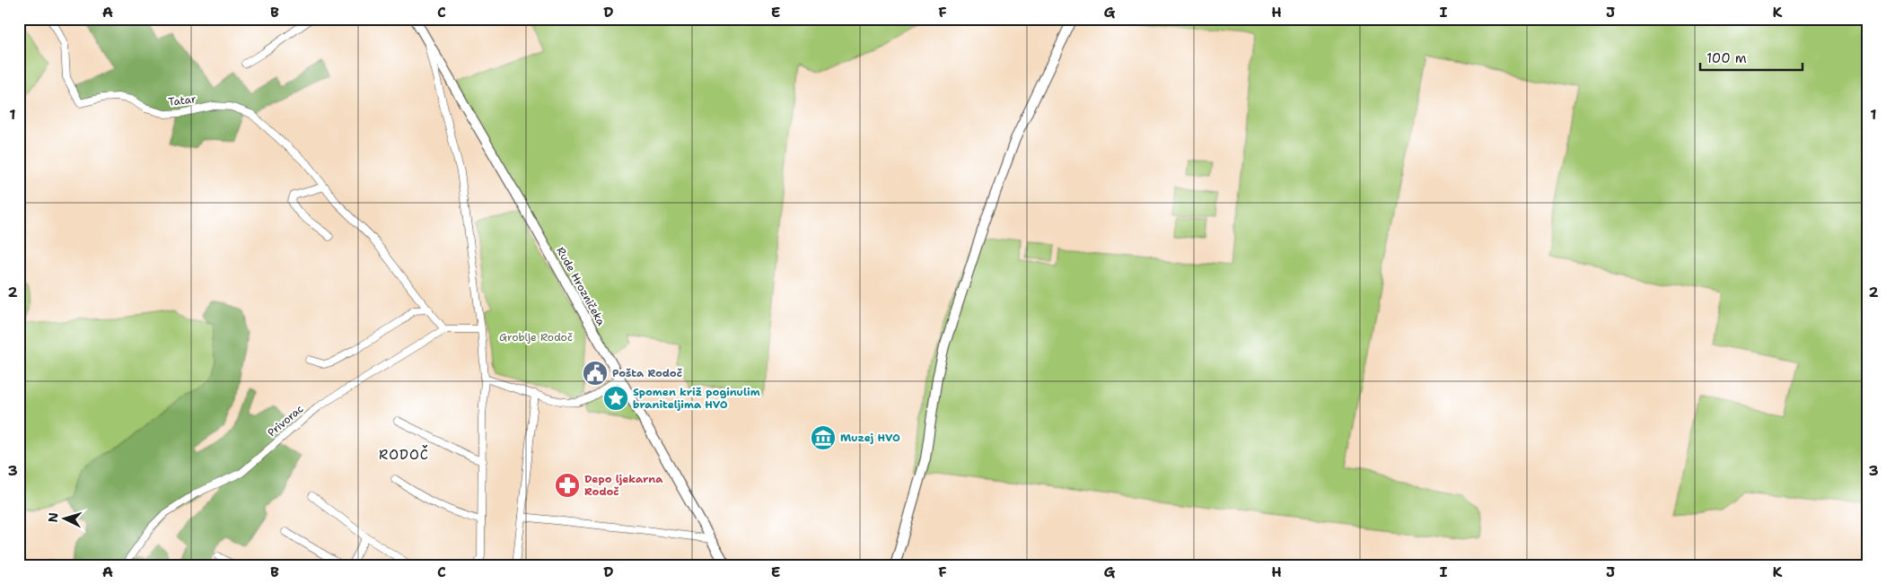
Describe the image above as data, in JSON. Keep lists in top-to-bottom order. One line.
{"streets":{"street":["Tatar","Rude Hrozničeka","Privorac"]},"crossings":[["Tatar","Privorac"]],"districts":["RODOČ"],"parks":["Groblje Rodoč"],"places":{"public building":["Pošta Rodoč"],"place":["Spomen križ poginulim braniteljima HVO"],"museum":["Muzej HVO"],"pharmacy":["Depo ljekarna Rodoč"]},"scale_bar":"100 m","north":"left","grid":{"columns":["A","B","C","D","E","F","G","H","I","J","K"],"rows":["1","2","3"]}}
